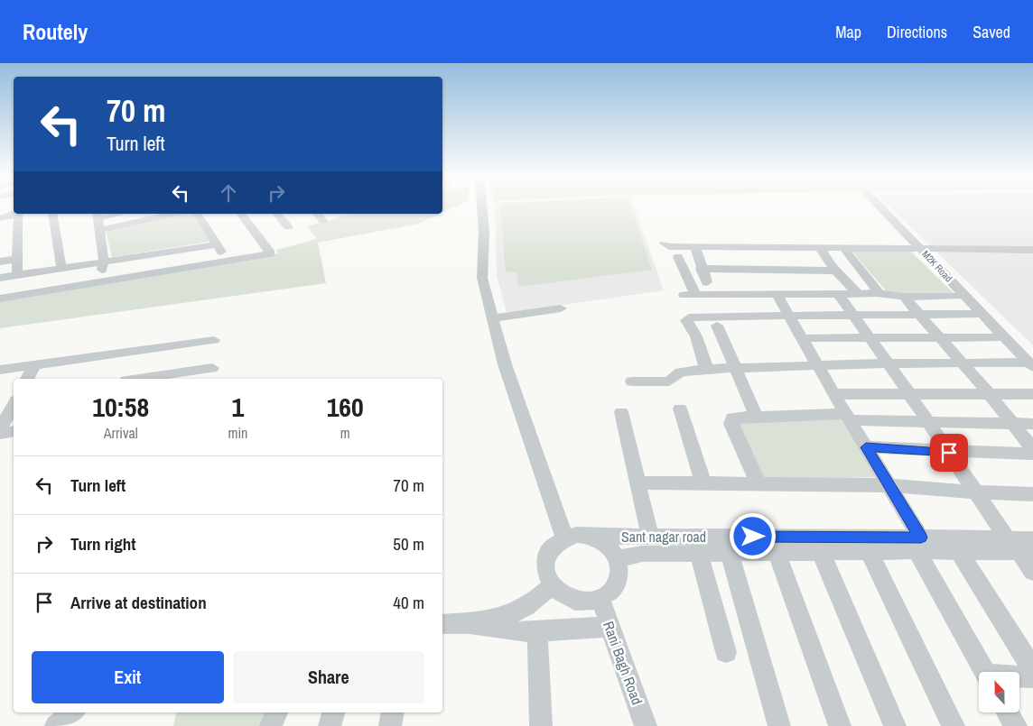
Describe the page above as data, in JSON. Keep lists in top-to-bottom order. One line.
{"streets":{"street":["M2K Road","Sant nagar road","Rani Bagh Road"]},"crossings":[["Sant nagar road","Rani Bagh Road"]],"north":"top","page":{"header":"Routely","nav":["Map","Directions","Saved"],"turn":["70 m","Turn left"],"eta":["10:58","Arrival","1","min","160","m"],"list":[{"name":"Turn left","value":"70 m"},{"name":"Turn right","value":"50 m"},{"name":"Arrive at destination","value":"40 m"}],"buttons":["Exit","Share"]}}
